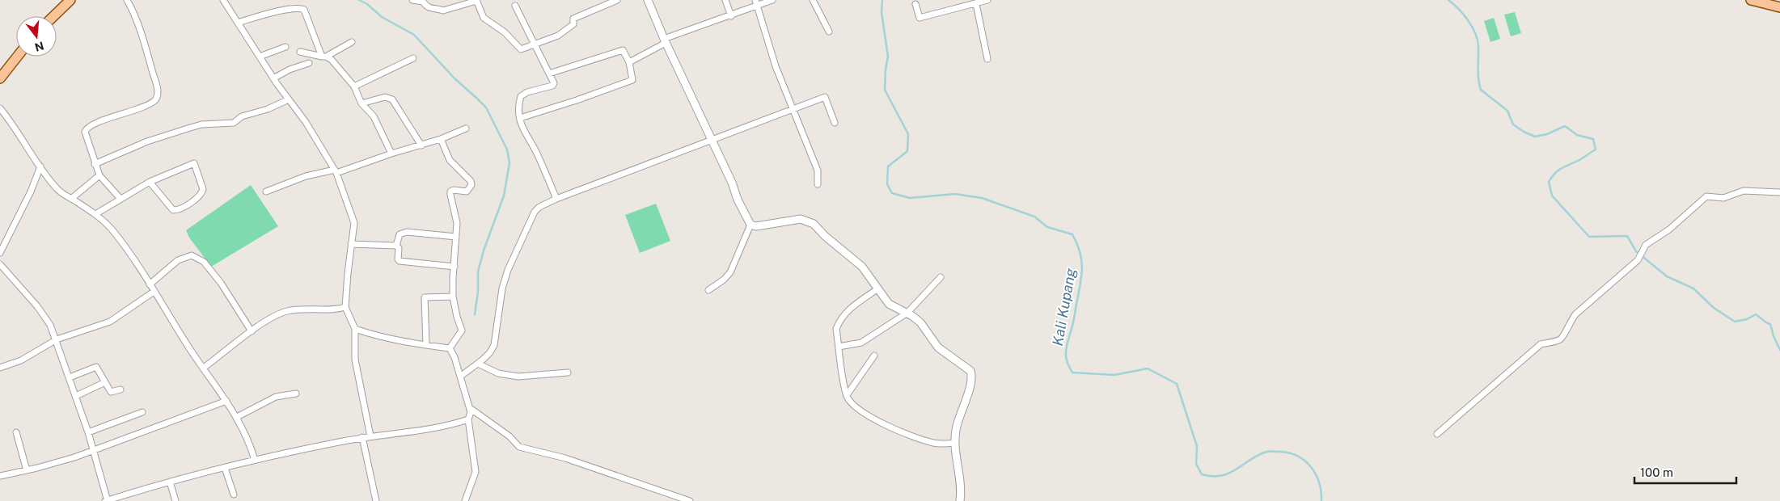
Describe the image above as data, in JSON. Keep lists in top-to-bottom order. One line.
{"water":["Kali Kupang"],"scale_bar":"100 m","north":"bottom"}
